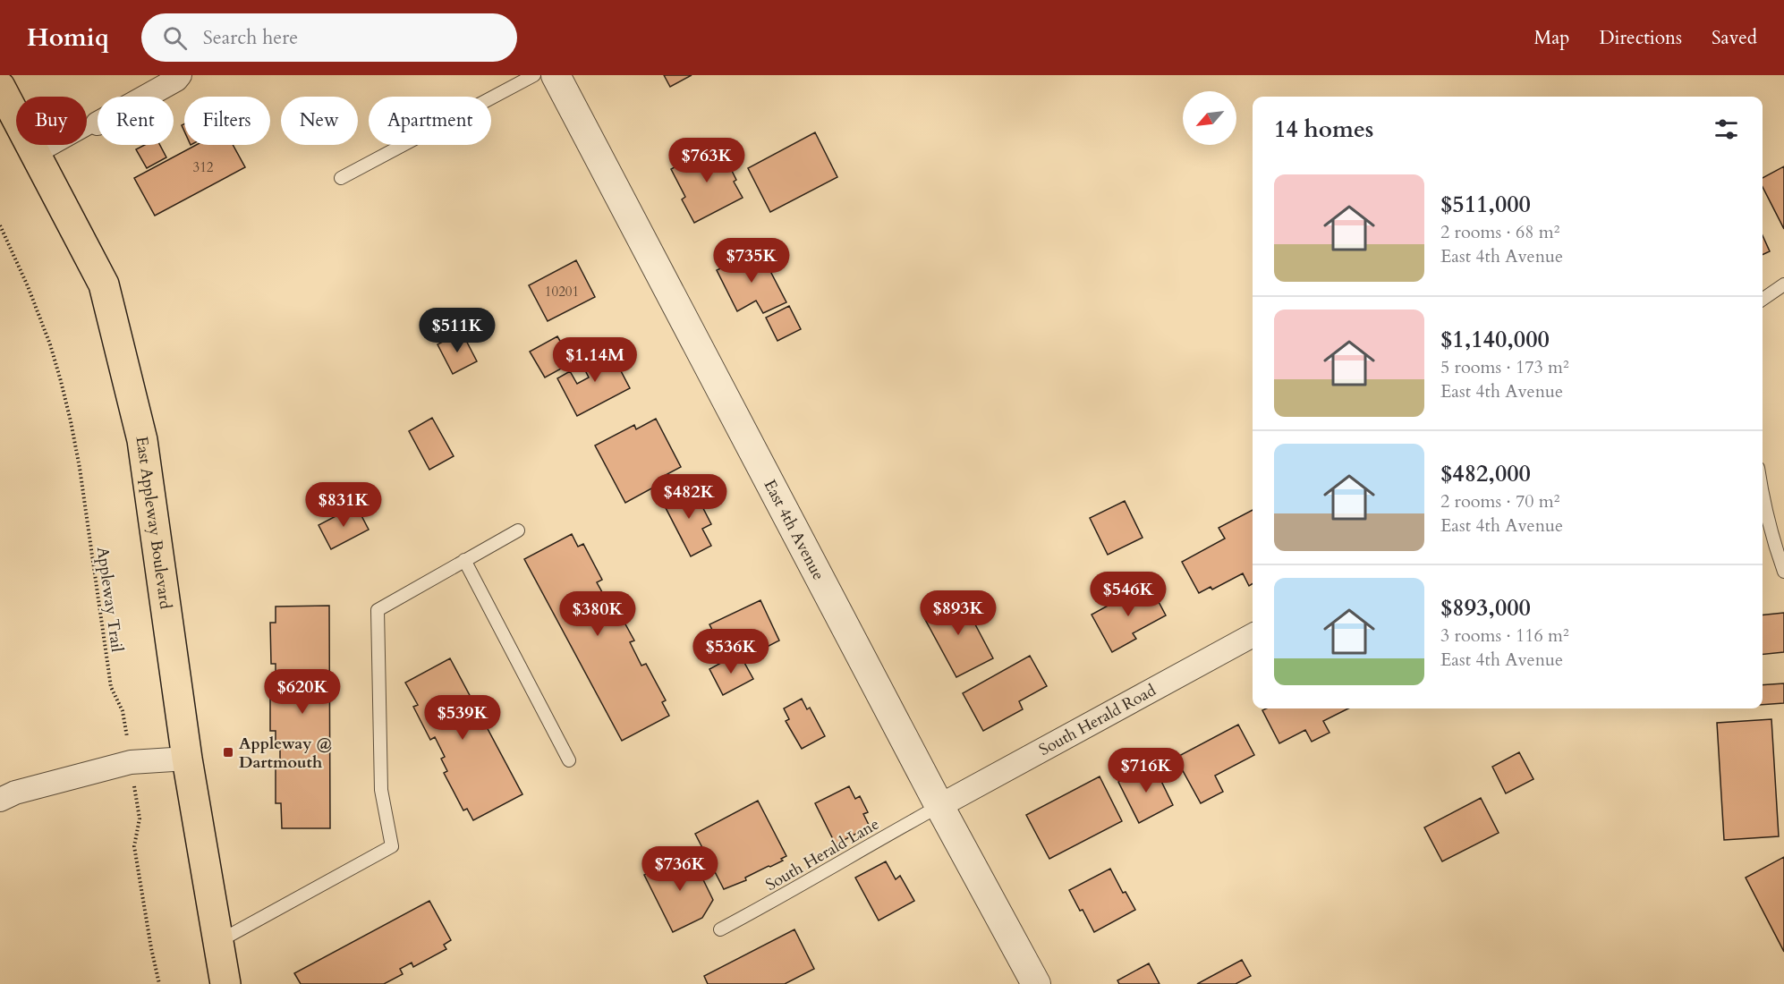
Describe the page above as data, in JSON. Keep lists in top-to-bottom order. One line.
{"streets":{"main road":["East Appleway Boulevard"],"street":["East 4th Avenue","South Herald Road"],"lane":["South Herald Lane"],"path":["Appleway Trail"]},"crossings":[["East 4th Avenue","South Herald Road"],["East 4th Avenue","South Herald Lane"],["South Herald Road","South Herald Lane"]],"places":{"transit":["Appleway @ Dartmouth"]},"house_numbers":["312","10201"],"north":"bottom left","page":{"header":"Homiq","search":"Search here","nav":["Map","Directions","Saved"],"chip":["Buy","Rent","Filters","New","Apartment"],"heading":"14 homes","price":["$763K","$735K","$511K","$1.14M","$482K","$831K","$546K","$893K","$380K","$536K","$620K","$539K","$716K","$736K"],"list":[{"name":"$511,000","note":"2 rooms · 68 m² · East 4th Avenue"},{"name":"$1,140,000","note":"5 rooms · 173 m² · East 4th Avenue"},{"name":"$482,000","note":"2 rooms · 70 m² · East 4th Avenue"},{"name":"$893,000","note":"3 rooms · 116 m² · East 4th Avenue"}]}}
